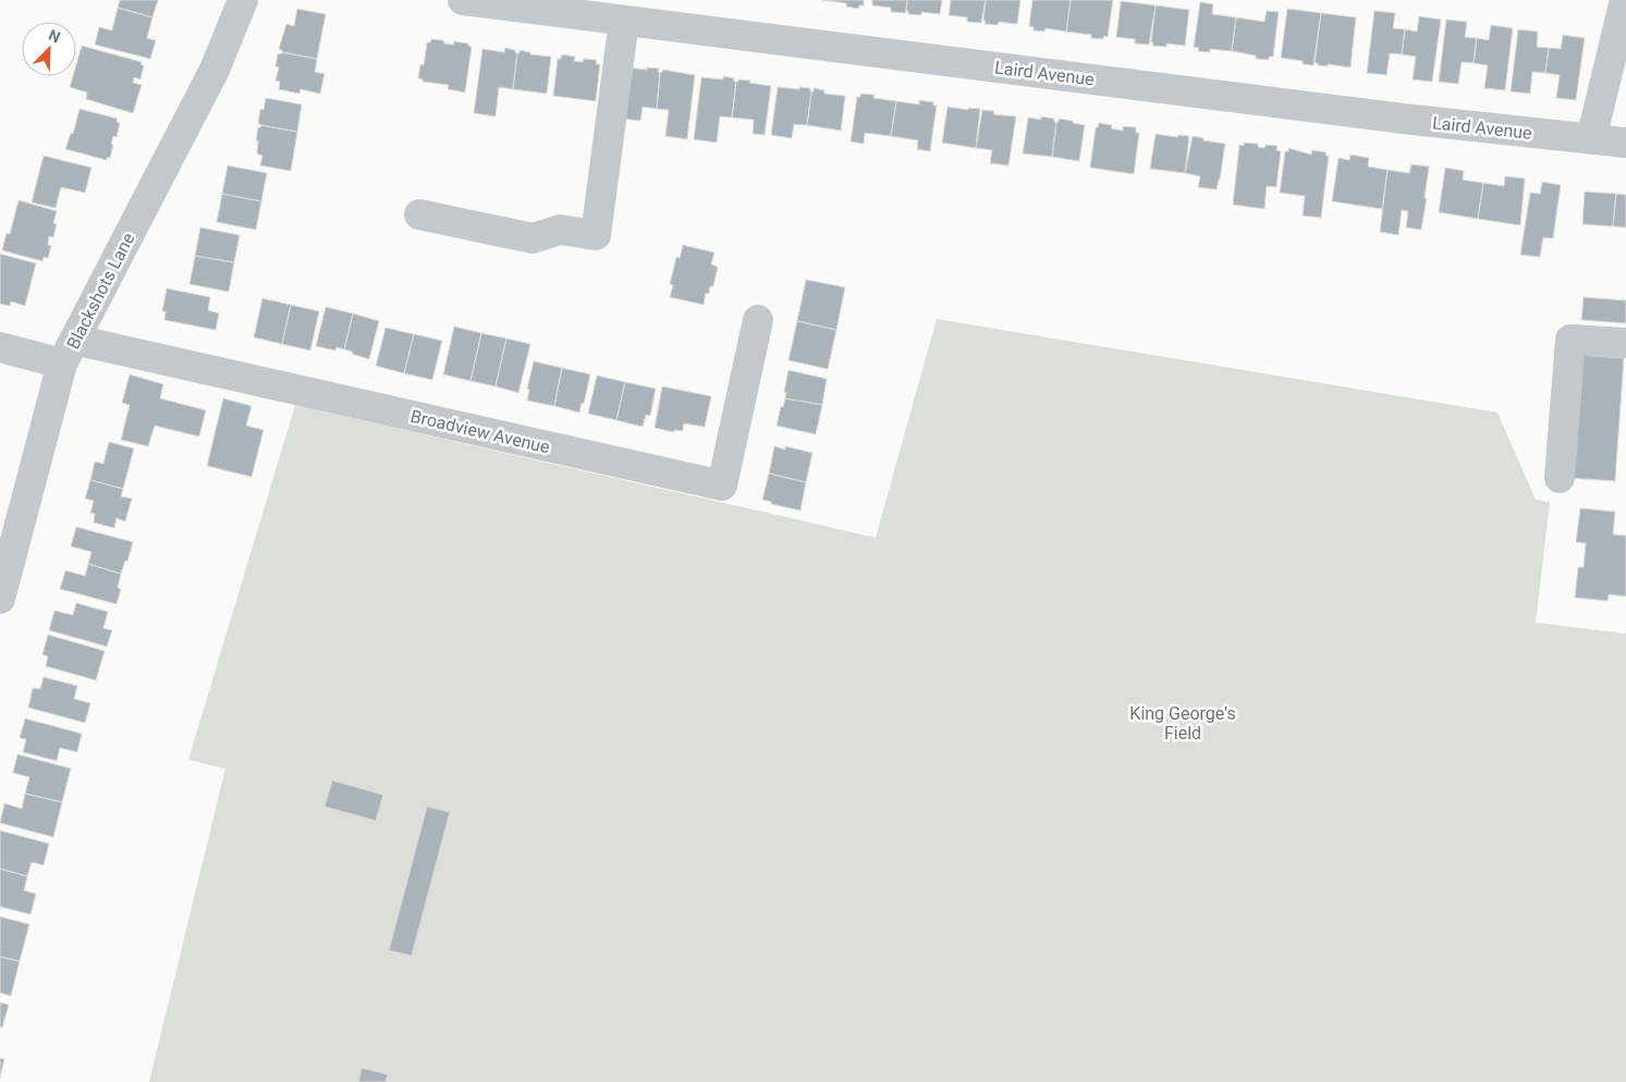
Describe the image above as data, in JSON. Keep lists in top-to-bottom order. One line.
{"streets":{"street":["Laird Avenue","Blackshots Lane","Broadview Avenue"]},"crossings":[["Blackshots Lane","Broadview Avenue"]],"parks":["King George's Field"],"north":"top right"}
